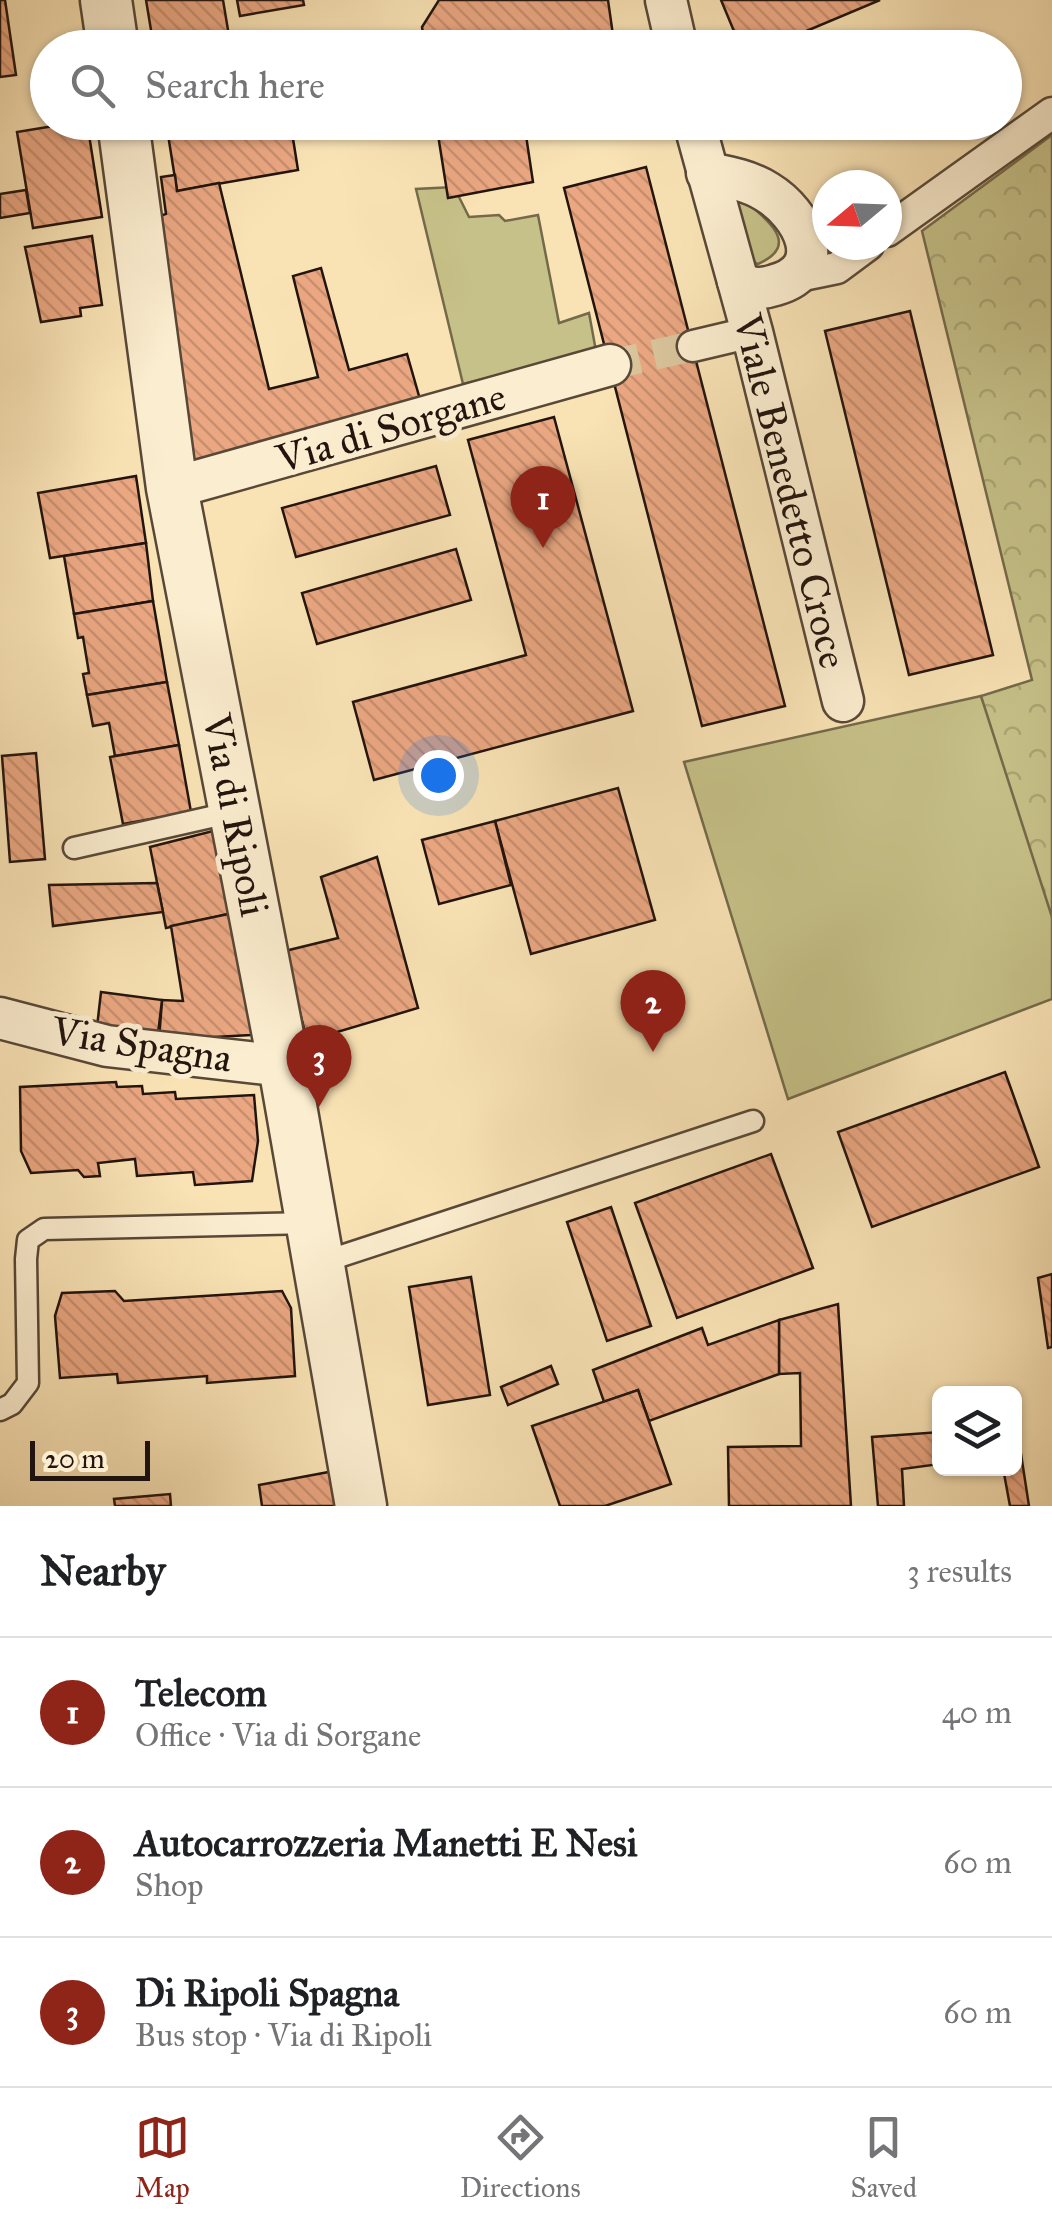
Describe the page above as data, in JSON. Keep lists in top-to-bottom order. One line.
{"streets":{"street":["Via di Sorgane","Viale Benedetto Croce","Via di Ripoli","Via Spagna"]},"crossings":[["Via di Sorgane","Via di Ripoli"],["Via di Ripoli","Via Spagna"]],"scale_bar":"20 m","north":"left","page":{"search":"Search here","pins":["1","2","3"],"scale":"20 m","heading":["Nearby","3 results"],"list":[{"mark":"1","name":"Telecom","note":"Office · Via di Sorgane","value":"40 m"},{"mark":"2","name":"Autocarrozzeria Manetti E Nesi","note":"Shop","value":"60 m"},{"mark":"3","name":"Di Ripoli Spagna","note":"Bus stop · Via di Ripoli","value":"60 m"}],"nav":["Map","Directions","Saved"]}}
